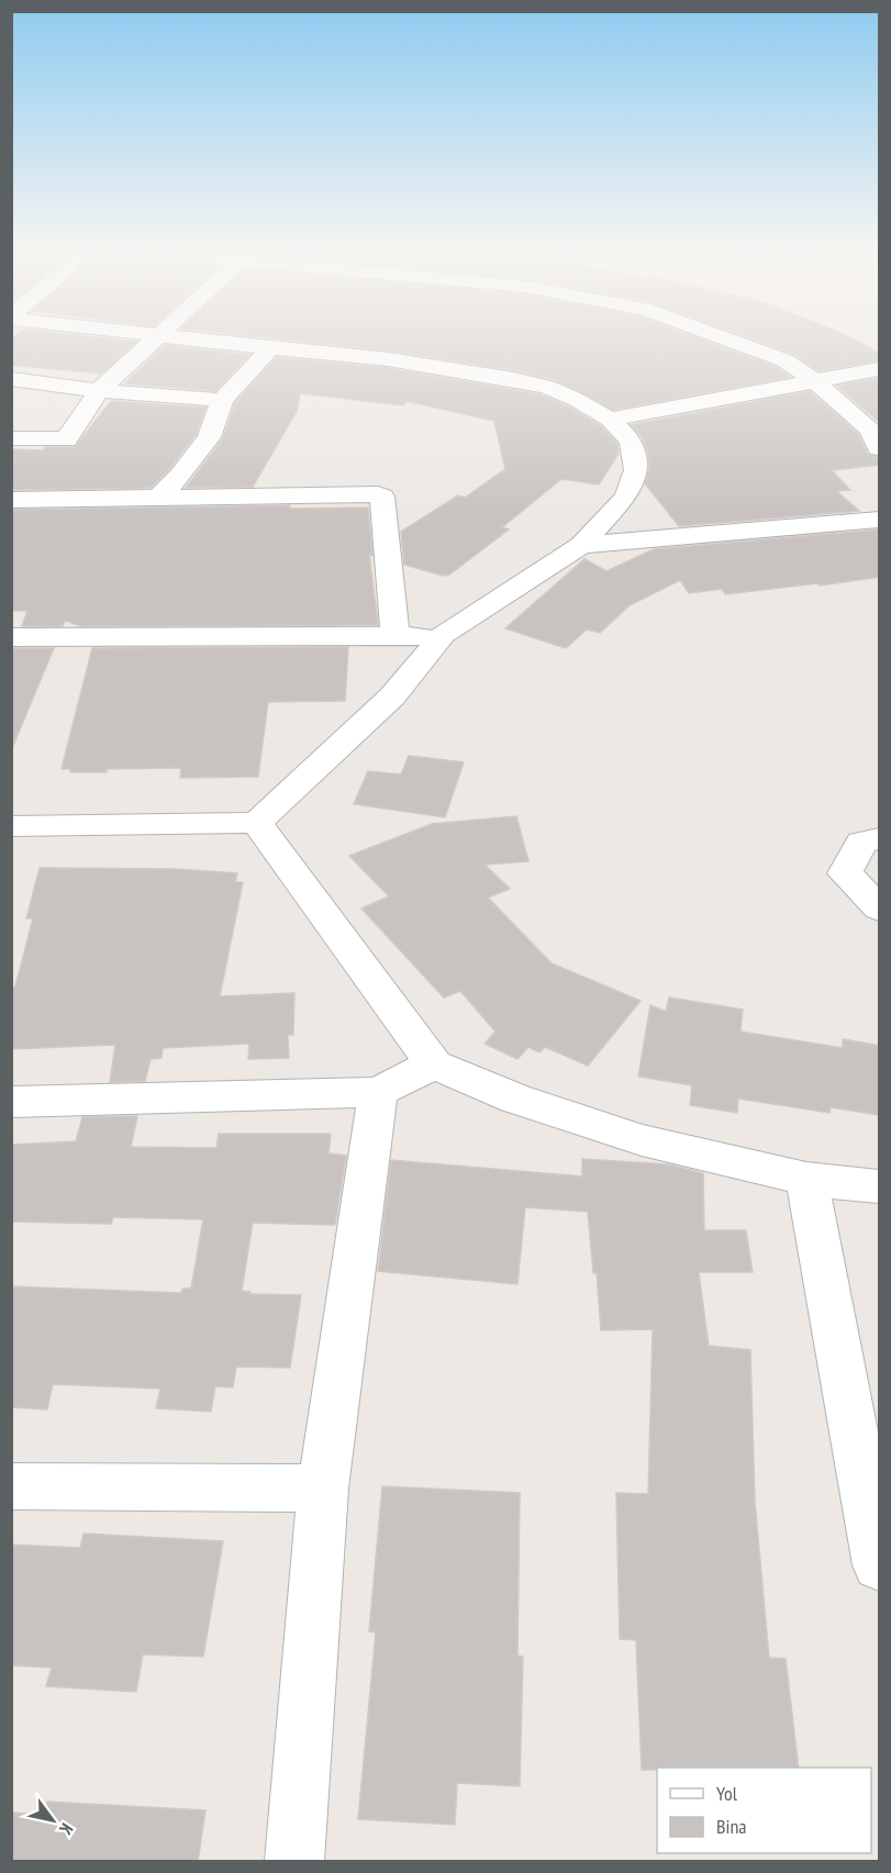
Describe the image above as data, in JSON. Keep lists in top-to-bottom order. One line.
{"legend":["Yol","Bina"],"north":"bottom right"}
